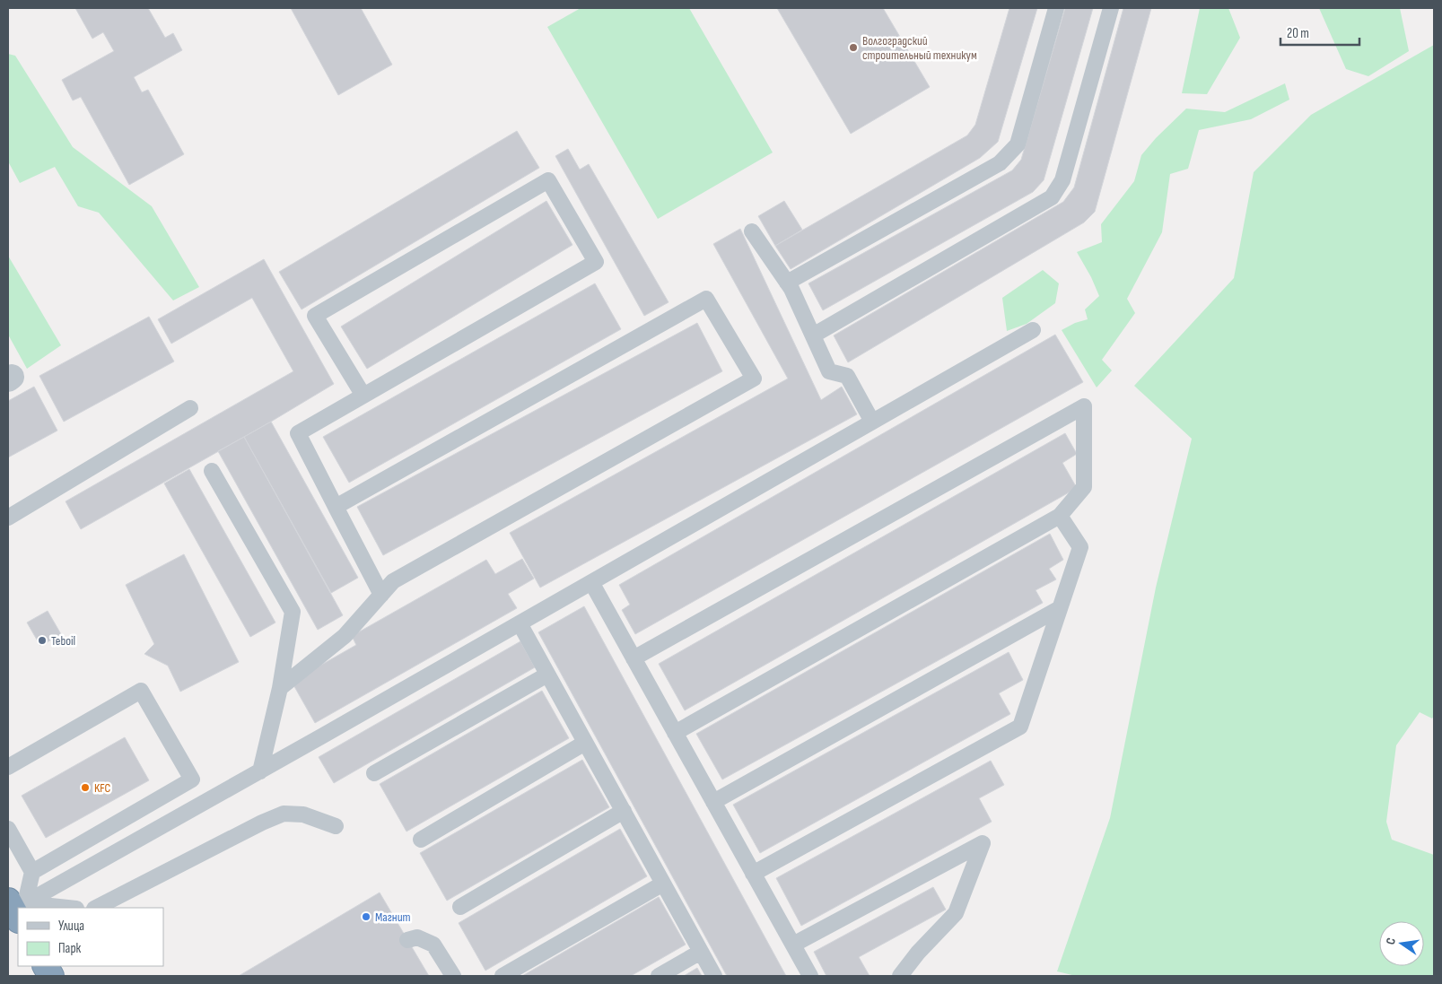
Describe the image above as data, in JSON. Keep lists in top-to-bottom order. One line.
{"places":["Волгоградский строительный техникум","Teboil","KFC","Магнит"],"legend":["Улица","Парк"],"scale_bar":"20 m","north":"left"}
